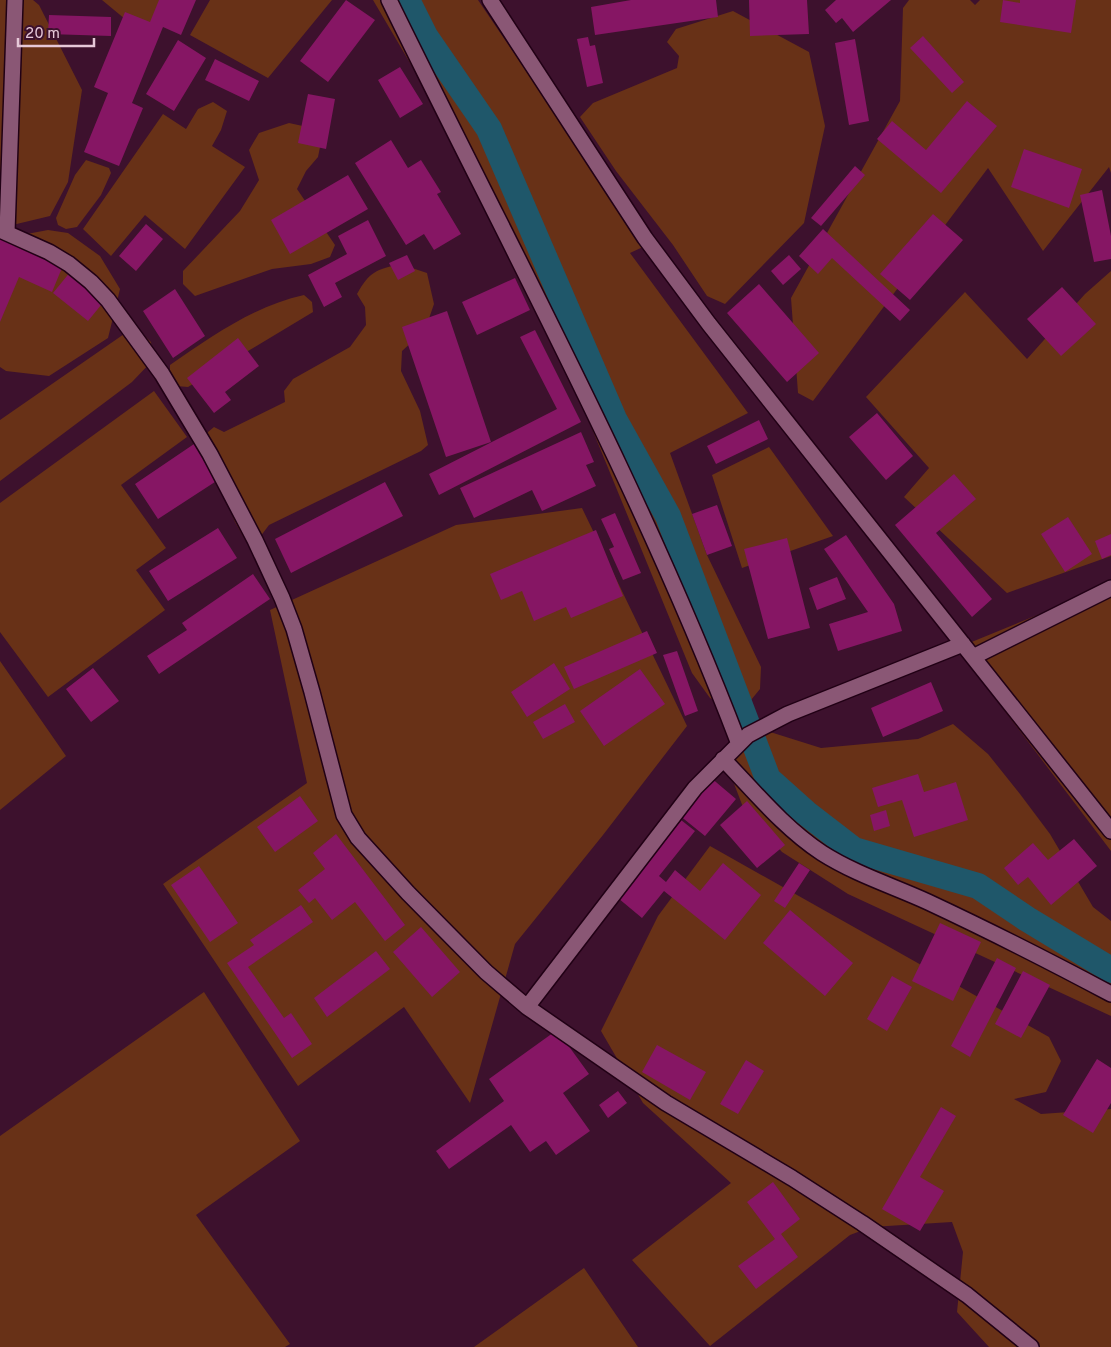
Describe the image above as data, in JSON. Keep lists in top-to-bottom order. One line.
{"scale_bar":"20 m"}
